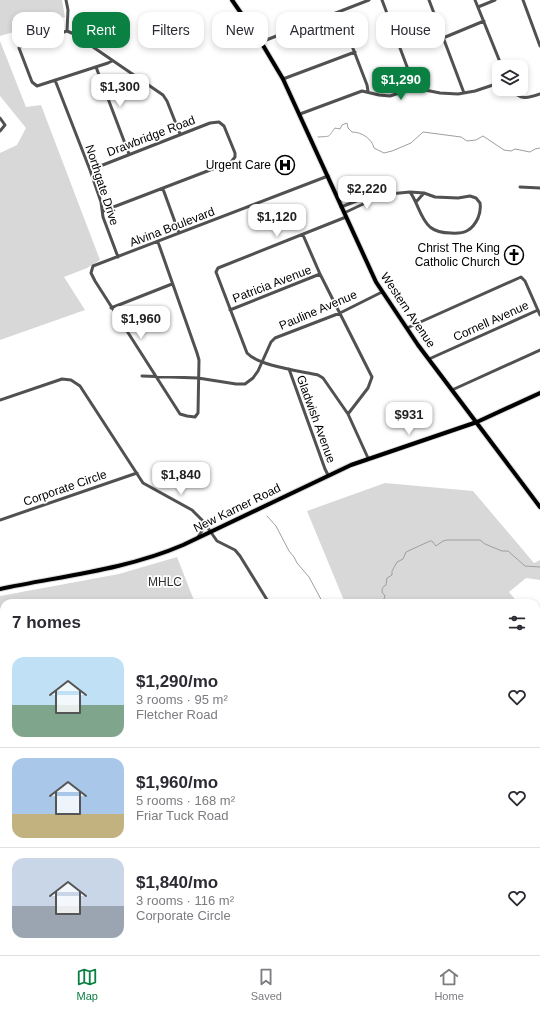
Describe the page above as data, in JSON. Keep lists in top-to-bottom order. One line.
{"streets":{"main road":["Western Avenue","New Karner Road"],"street":["Drawbridge Road","Northgate Drive","Alvina Boulevard","Patricia Avenue","Pauline Avenue","Cornell Avenue","Gladwish Avenue","Corporate Circle"]},"crossings":[["Drawbridge Road","Northgate Drive"],["Northgate Drive","Alvina Boulevard"],["Alvina Boulevard","Western Avenue"],["Pauline Avenue","Western Avenue"],["Western Avenue","Cornell Avenue"],["Western Avenue","New Karner Road"],["Gladwish Avenue","New Karner Road"]],"parks":["MHLC"],"places":{"hospital":["Urgent Care"],"church":["Christ The King Catholic Church"]},"page":{"chip":["Buy","Rent","Filters","New","Apartment","House"],"price":["$1,290","$1,300","$2,220","$1,120","$1,960","$931","$1,840"],"heading":"7 homes","list":[{"name":"$1,290/mo","note":"3 rooms · 95 m² · Fletcher Road"},{"name":"$1,960/mo","note":"5 rooms · 168 m² · Friar Tuck Road"},{"name":"$1,840/mo","note":"3 rooms · 116 m² · Corporate Circle"}],"tabs":["Map","Saved","Home"]}}
